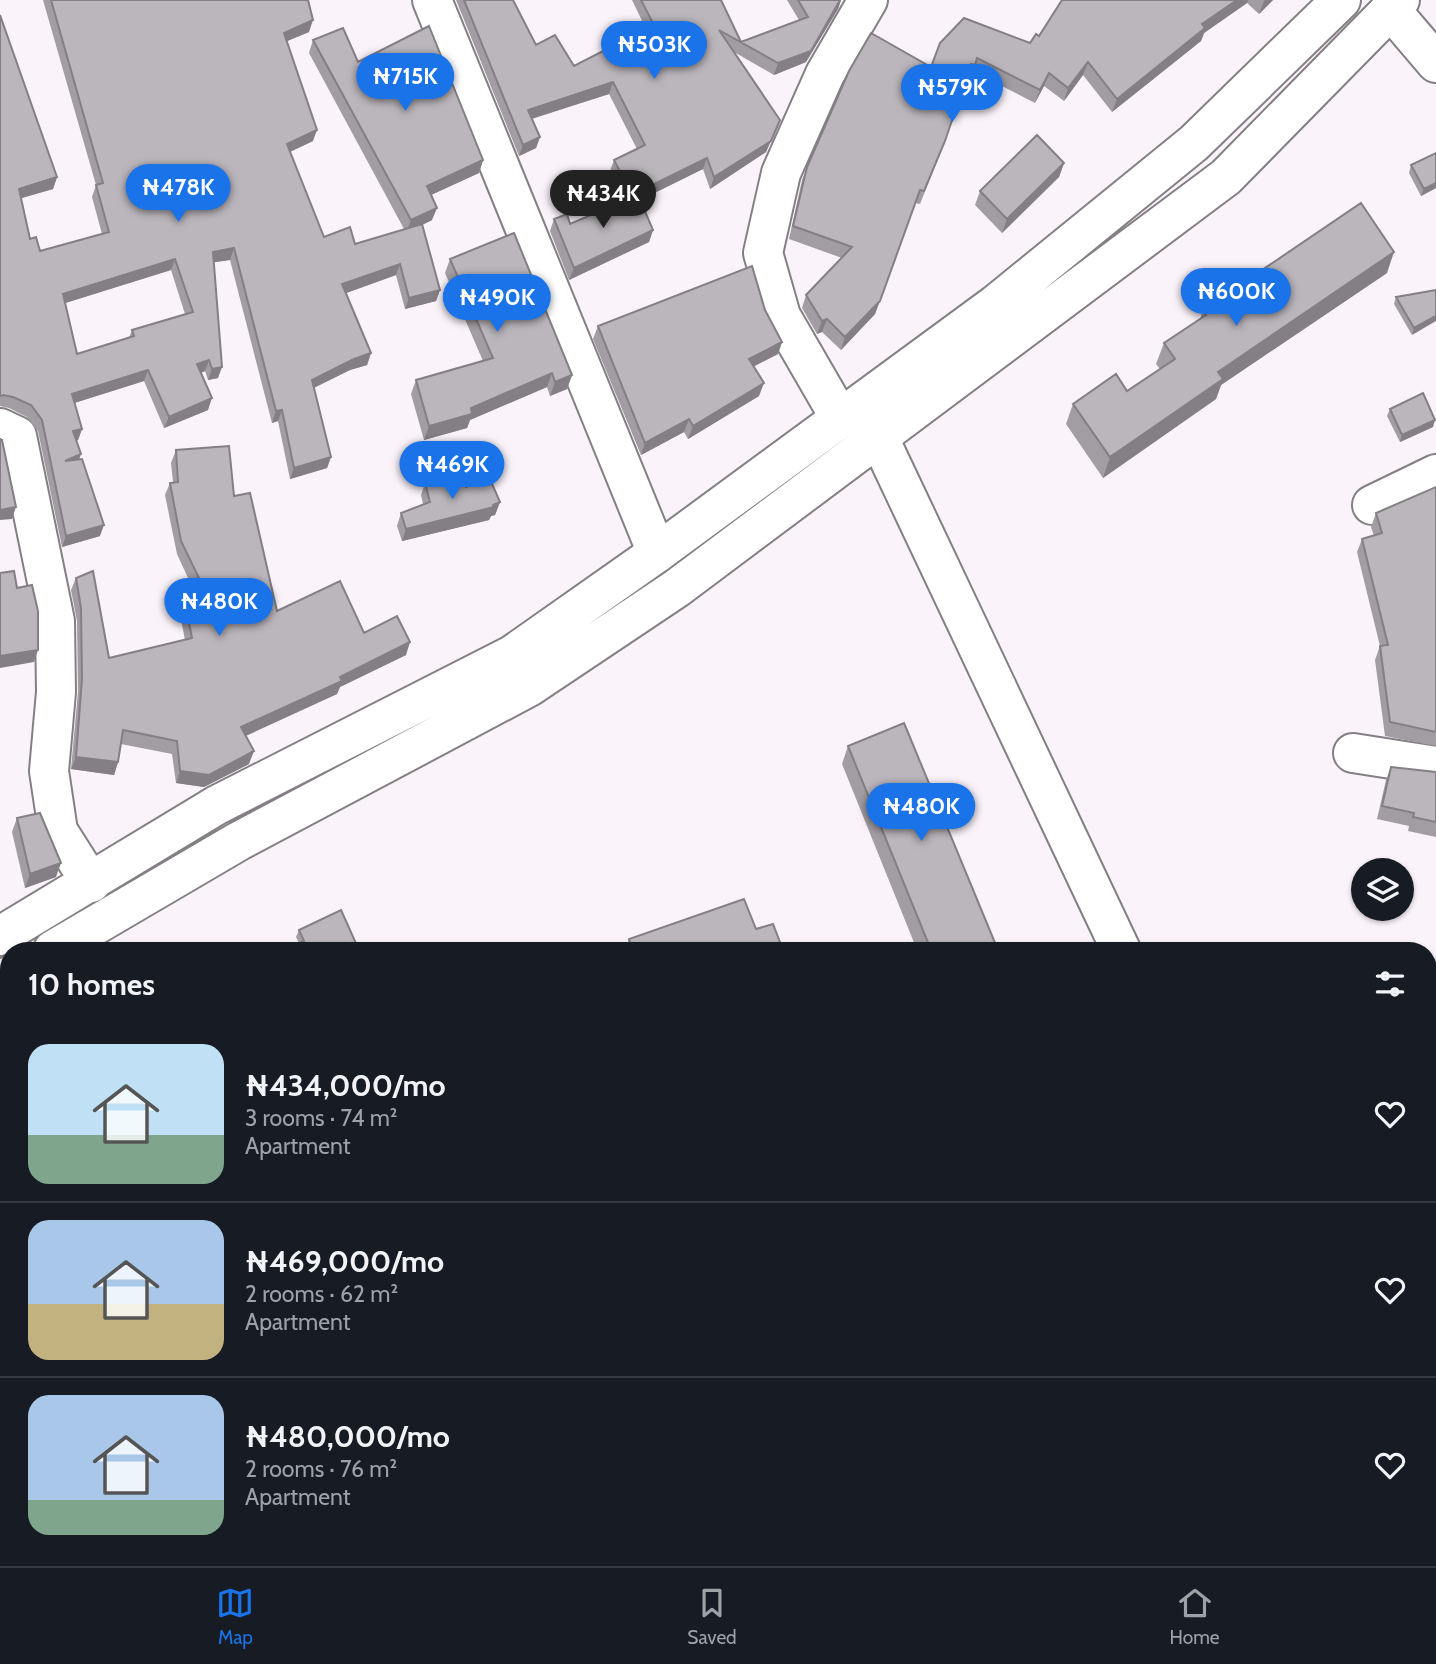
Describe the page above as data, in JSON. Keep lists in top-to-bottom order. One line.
{"page":{"price":["₦503K","₦715K","₦579K","₦478K","₦434K","₦600K","₦490K","₦469K","₦480K","₦480K"],"heading":"10 homes","list":[{"name":"₦434,000/mo","note":"3 rooms · 74 m² · Apartment"},{"name":"₦469,000/mo","note":"2 rooms · 62 m² · Apartment"},{"name":"₦480,000/mo","note":"2 rooms · 76 m² · Apartment"}],"tabs":["Map","Saved","Home"]}}
